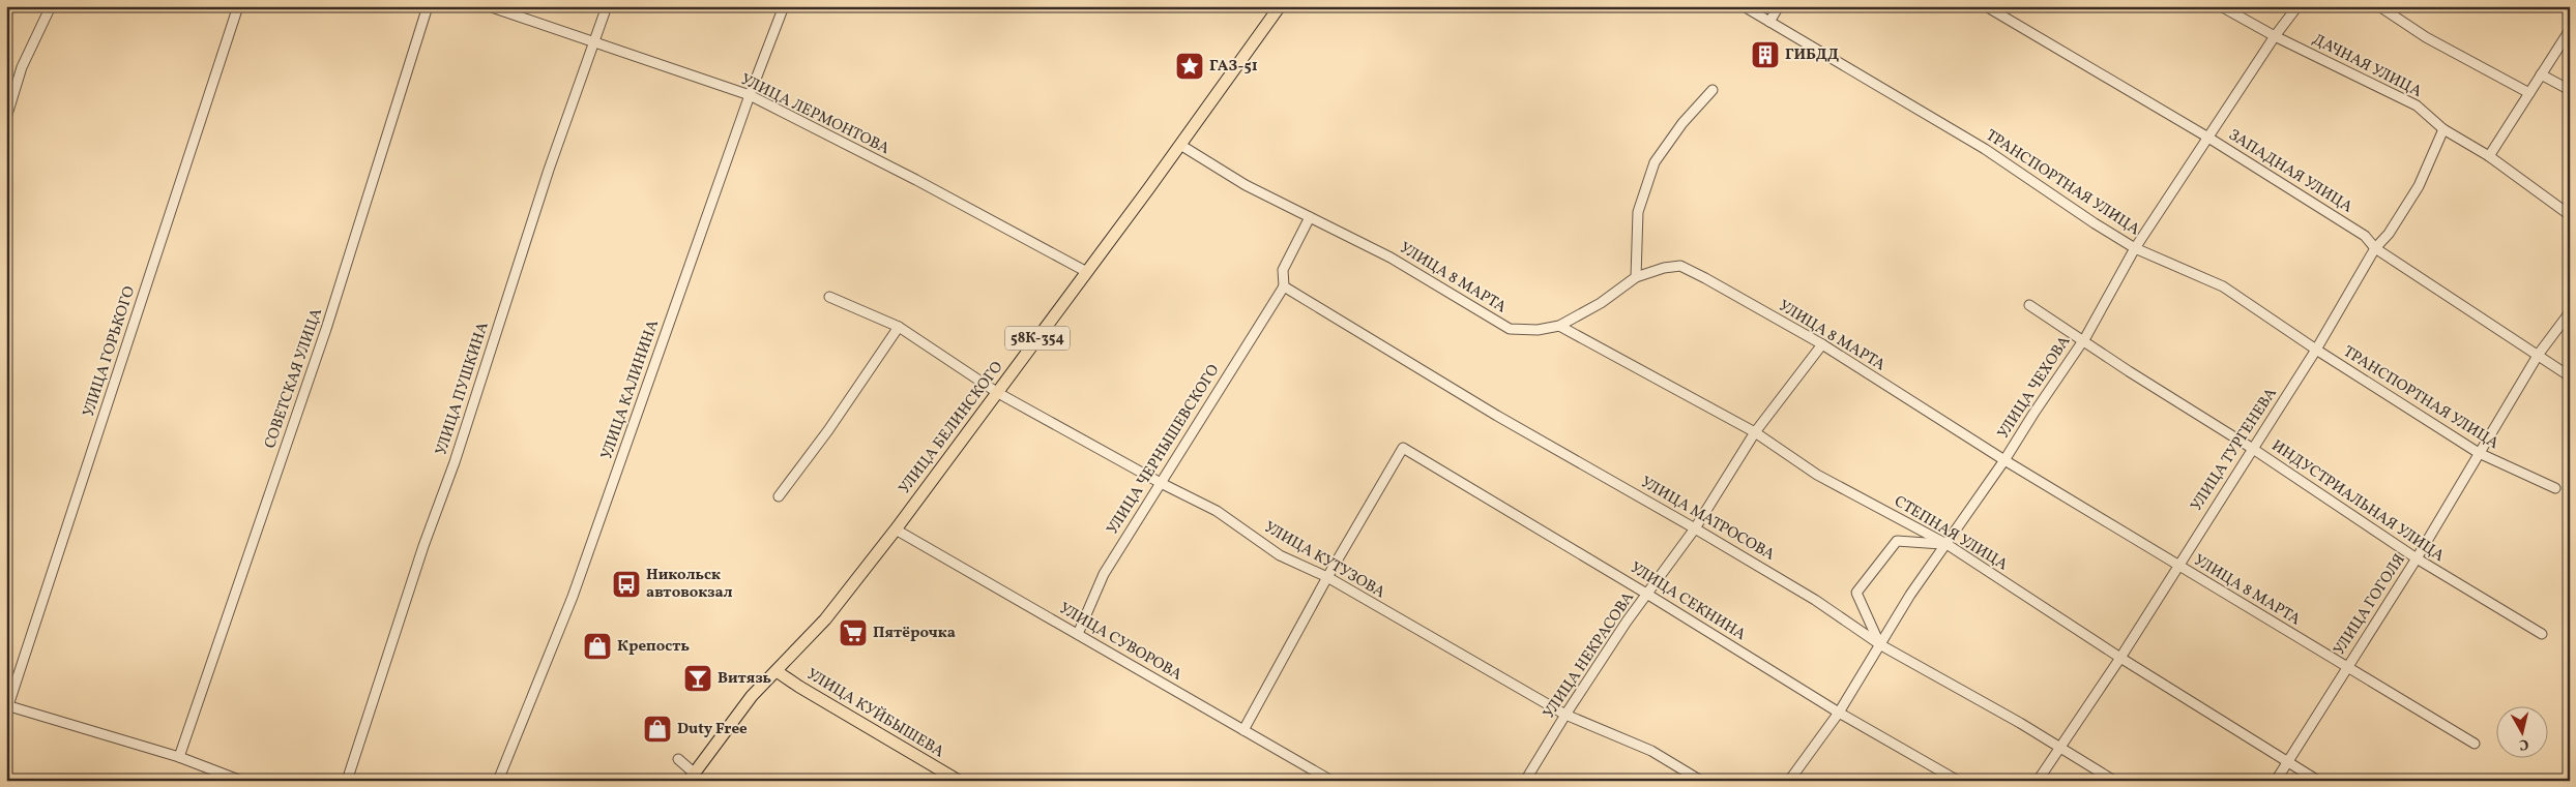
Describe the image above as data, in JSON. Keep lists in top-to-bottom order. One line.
{"streets":{"main road":["58К-354","УЛИЦА БЕЛИНСКОГО","УЛИЦА КУЙБЫШЕВА"],"street":["ДАЧНАЯ УЛИЦА","УЛИЦА ЛЕРМОНТОВА","ЗАПАДНАЯ УЛИЦА","ТРАНСПОРТНАЯ УЛИЦА","УЛИЦА 8 МАРТА","УЛИЦА ГОРЬКОГО","СОВЕТСКАЯ УЛИЦА","УЛИЦА ЧЕХОВА","УЛИЦА ПУШКИНА","УЛИЦА КАЛИНИНА","УЛИЦА ЧЕРНЫШЕВСКОГО","УЛИЦА ТУРГЕНЕВА","ИНДУСТРИАЛЬНАЯ УЛИЦА","УЛИЦА МАТРОСОВА","СТЕПНАЯ УЛИЦА","УЛИЦА КУТУЗОВА","УЛИЦА СЕКНИНА","УЛИЦА ГОГОЛЯ","УЛИЦА СУВОРОВА","УЛИЦА НЕКРАСОВА"]},"crossings":[["ДАЧНАЯ УЛИЦА","УЛИЦА ЧЕХОВА"],["ДАЧНАЯ УЛИЦА","УЛИЦА ТУРГЕНЕВА"],["УЛИЦА ЛЕРМОНТОВА","УЛИЦА ПУШКИНА"],["УЛИЦА ЛЕРМОНТОВА","УЛИЦА КАЛИНИНА"],["УЛИЦА ЛЕРМОНТОВА","УЛИЦА БЕЛИНСКОГО"],["ЗАПАДНАЯ УЛИЦА","УЛИЦА ЧЕХОВА"],["ЗАПАДНАЯ УЛИЦА","УЛИЦА ТУРГЕНЕВА"],["ЗАПАДНАЯ УЛИЦА","УЛИЦА ГОГОЛЯ"],["ТРАНСПОРТНАЯ УЛИЦА","УЛИЦА ЧЕХОВА"],["ТРАНСПОРТНАЯ УЛИЦА","УЛИЦА ТУРГЕНЕВА"],["ТРАНСПОРТНАЯ УЛИЦА","УЛИЦА ГОГОЛЯ"],["УЛИЦА 8 МАРТА","УЛИЦА ЧЕХОВА"],["УЛИЦА 8 МАРТА","УЛИЦА БЕЛИНСКОГО"],["УЛИЦА 8 МАРТА","УЛИЦА ТУРГЕНЕВА"],["УЛИЦА 8 МАРТА","СТЕПНАЯ УЛИЦА"],["УЛИЦА 8 МАРТА","УЛИЦА ГОГОЛЯ"],["УЛИЦА 8 МАРТА","УЛИЦА НЕКРАСОВА"],["УЛИЦА ЧЕХОВА","ИНДУСТРИАЛЬНАЯ УЛИЦА"],["УЛИЦА ЧЕХОВА","УЛИЦА МАТРОСОВА"],["УЛИЦА ЧЕХОВА","СТЕПНАЯ УЛИЦА"],["УЛИЦА ЧЕХОВА","УЛИЦА СЕКНИНА"],["УЛИЦА БЕЛИНСКОГО","УЛИЦА КУТУЗОВА"],["УЛИЦА БЕЛИНСКОГО","УЛИЦА СУВОРОВА"],["УЛИЦА БЕЛИНСКОГО","УЛИЦА КУЙБЫШЕВА"],["УЛИЦА ЧЕРНЫШЕВСКОГО","УЛИЦА МАТРОСОВА"],["УЛИЦА ЧЕРНЫШЕВСКОГО","УЛИЦА КУТУЗОВА"],["УЛИЦА ЧЕРНЫШЕВСКОГО","УЛИЦА СУВОРОВА"],["УЛИЦА ТУРГЕНЕВА","ИНДУСТРИАЛЬНАЯ УЛИЦА"],["УЛИЦА ТУРГЕНЕВА","УЛИЦА МАТРОСОВА"],["УЛИЦА ТУРГЕНЕВА","СТЕПНАЯ УЛИЦА"],["ИНДУСТРИАЛЬНАЯ УЛИЦА","УЛИЦА ГОГОЛЯ"],["УЛИЦА МАТРОСОВА","УЛИЦА НЕКРАСОВА"],["СТЕПНАЯ УЛИЦА","УЛИЦА ГОГОЛЯ"],["СТЕПНАЯ УЛИЦА","УЛИЦА НЕКРАСОВА"],["УЛИЦА КУТУЗОВА","УЛИЦА СЕКНИНА"],["УЛИЦА КУТУЗОВА","УЛИЦА НЕКРАСОВА"],["УЛИЦА СЕКНИНА","УЛИЦА НЕКРАСОВА"]],"places":{"building":["ГИБДД"],"place":["ГАЗ-51"],"bus stop":["Никольск автовокзал"],"supermarket":["Пятёрочка"],"shop":["Крепость","Duty Free"],"bar":["Витязь"]},"north":"bottom"}
